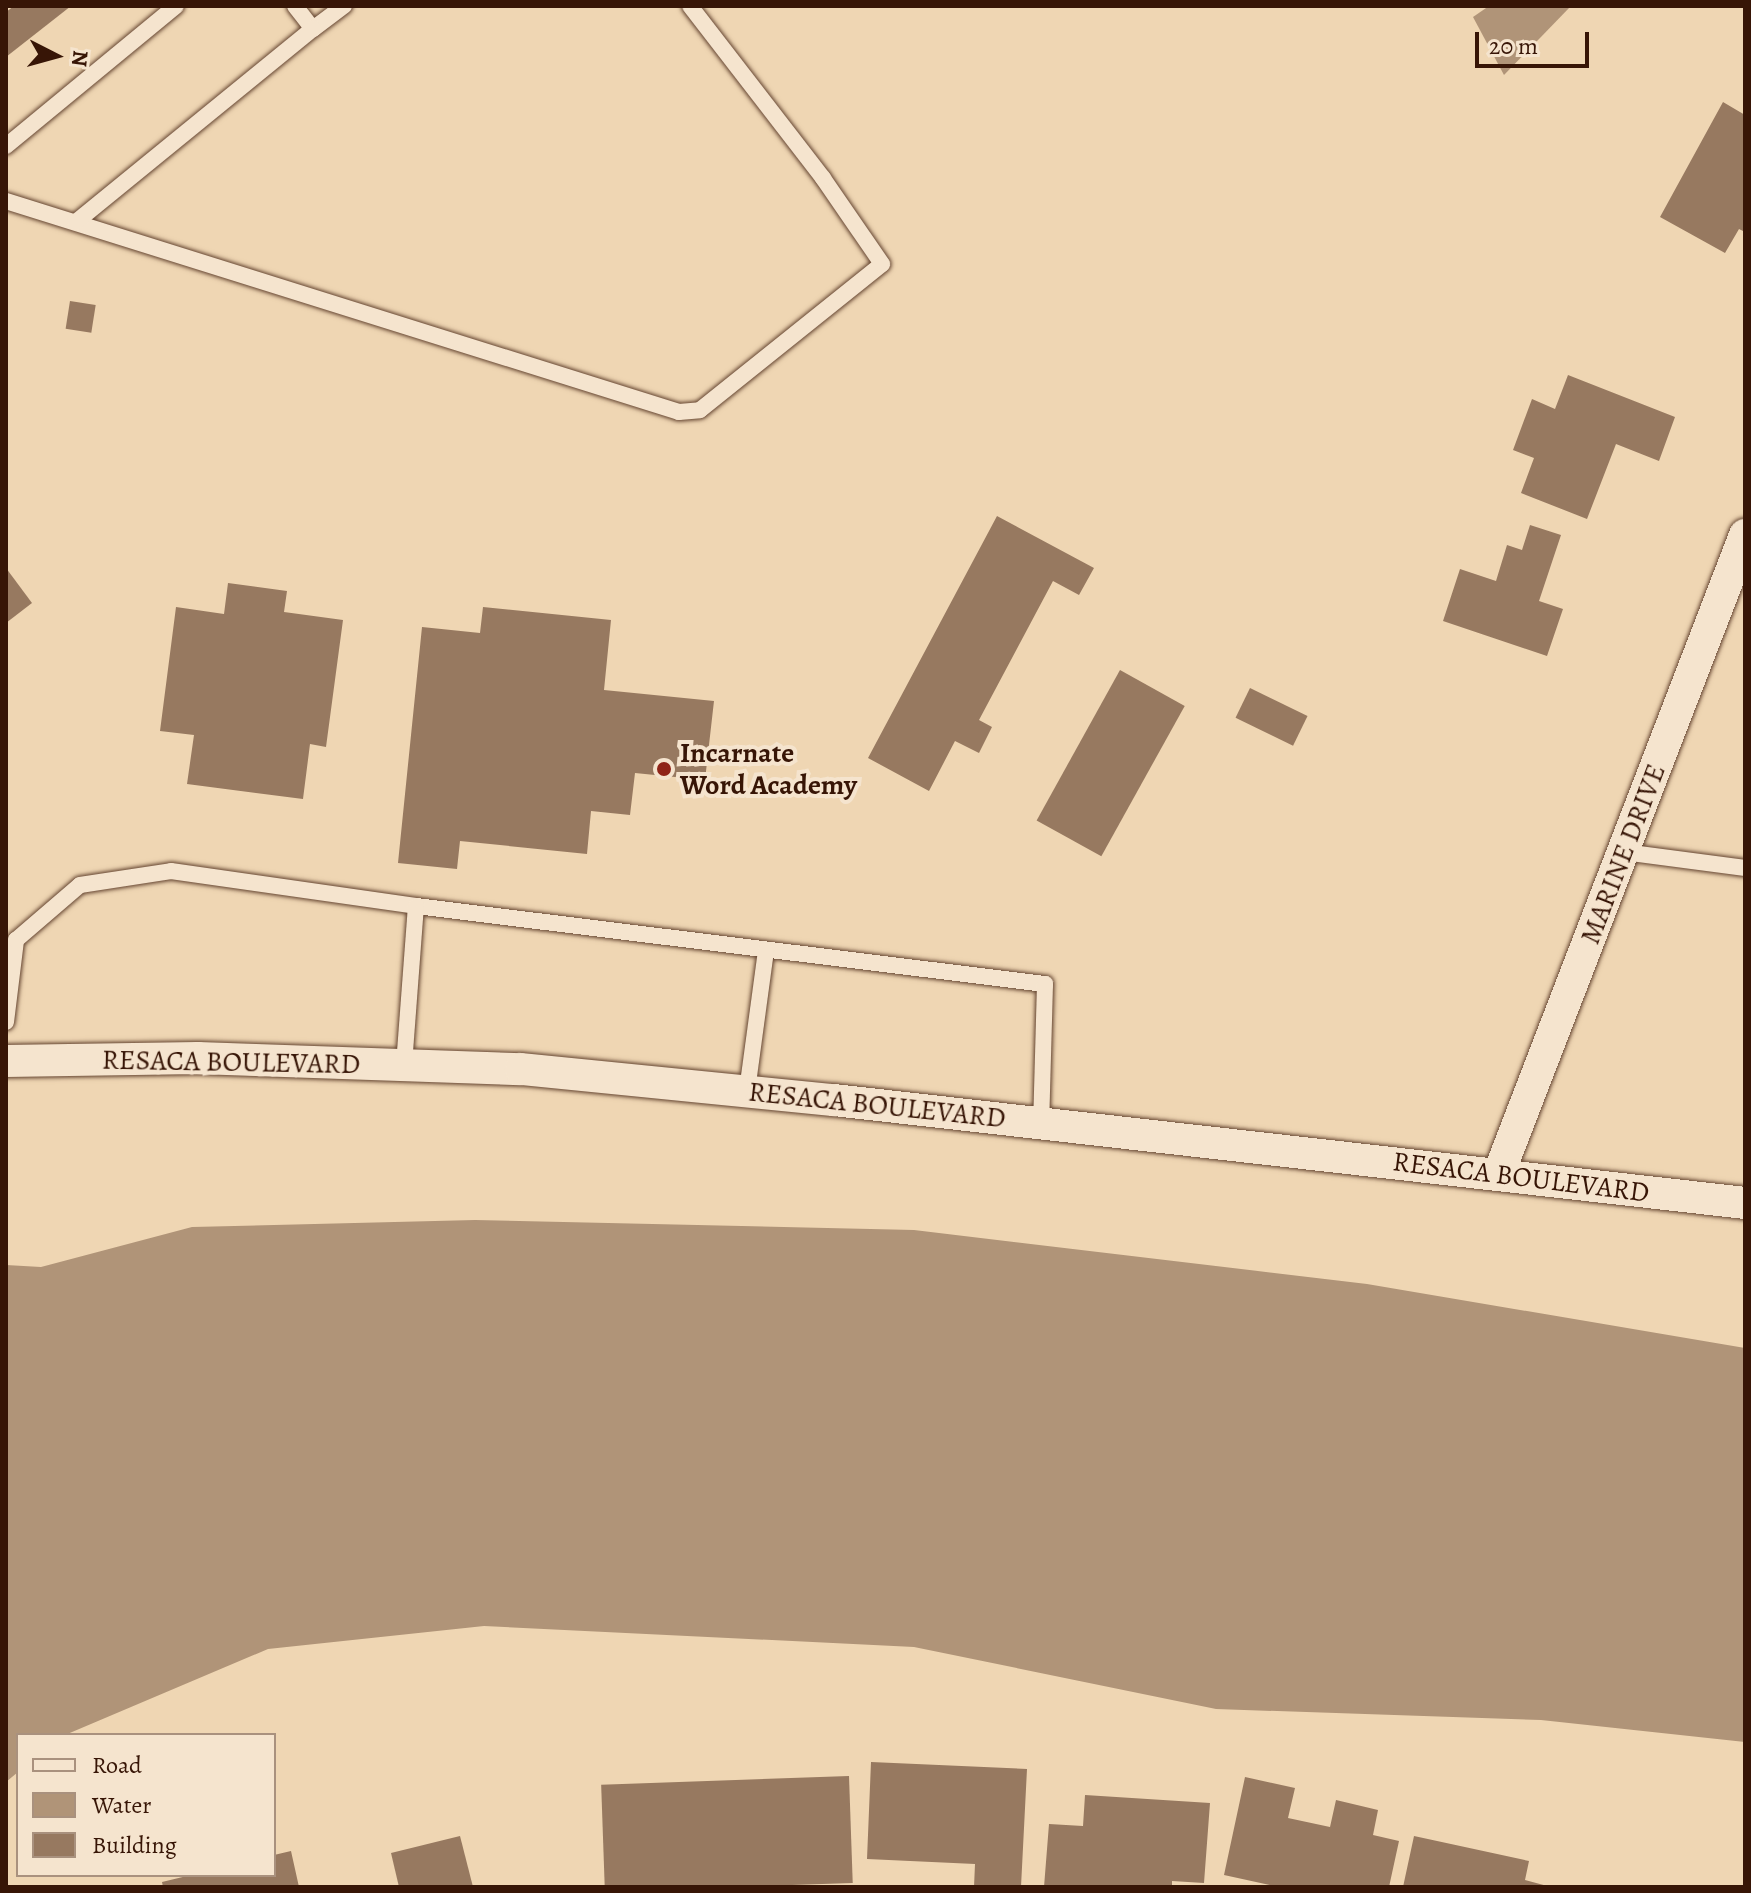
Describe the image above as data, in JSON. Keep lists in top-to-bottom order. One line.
{"streets":{"street":["MARINE DRIVE","RESACA BOULEVARD"]},"crossings":[["MARINE DRIVE","RESACA BOULEVARD"]],"places":["Incarnate Word Academy"],"legend":["Road","Water","Building"],"scale_bar":"20 m","north":"right"}
